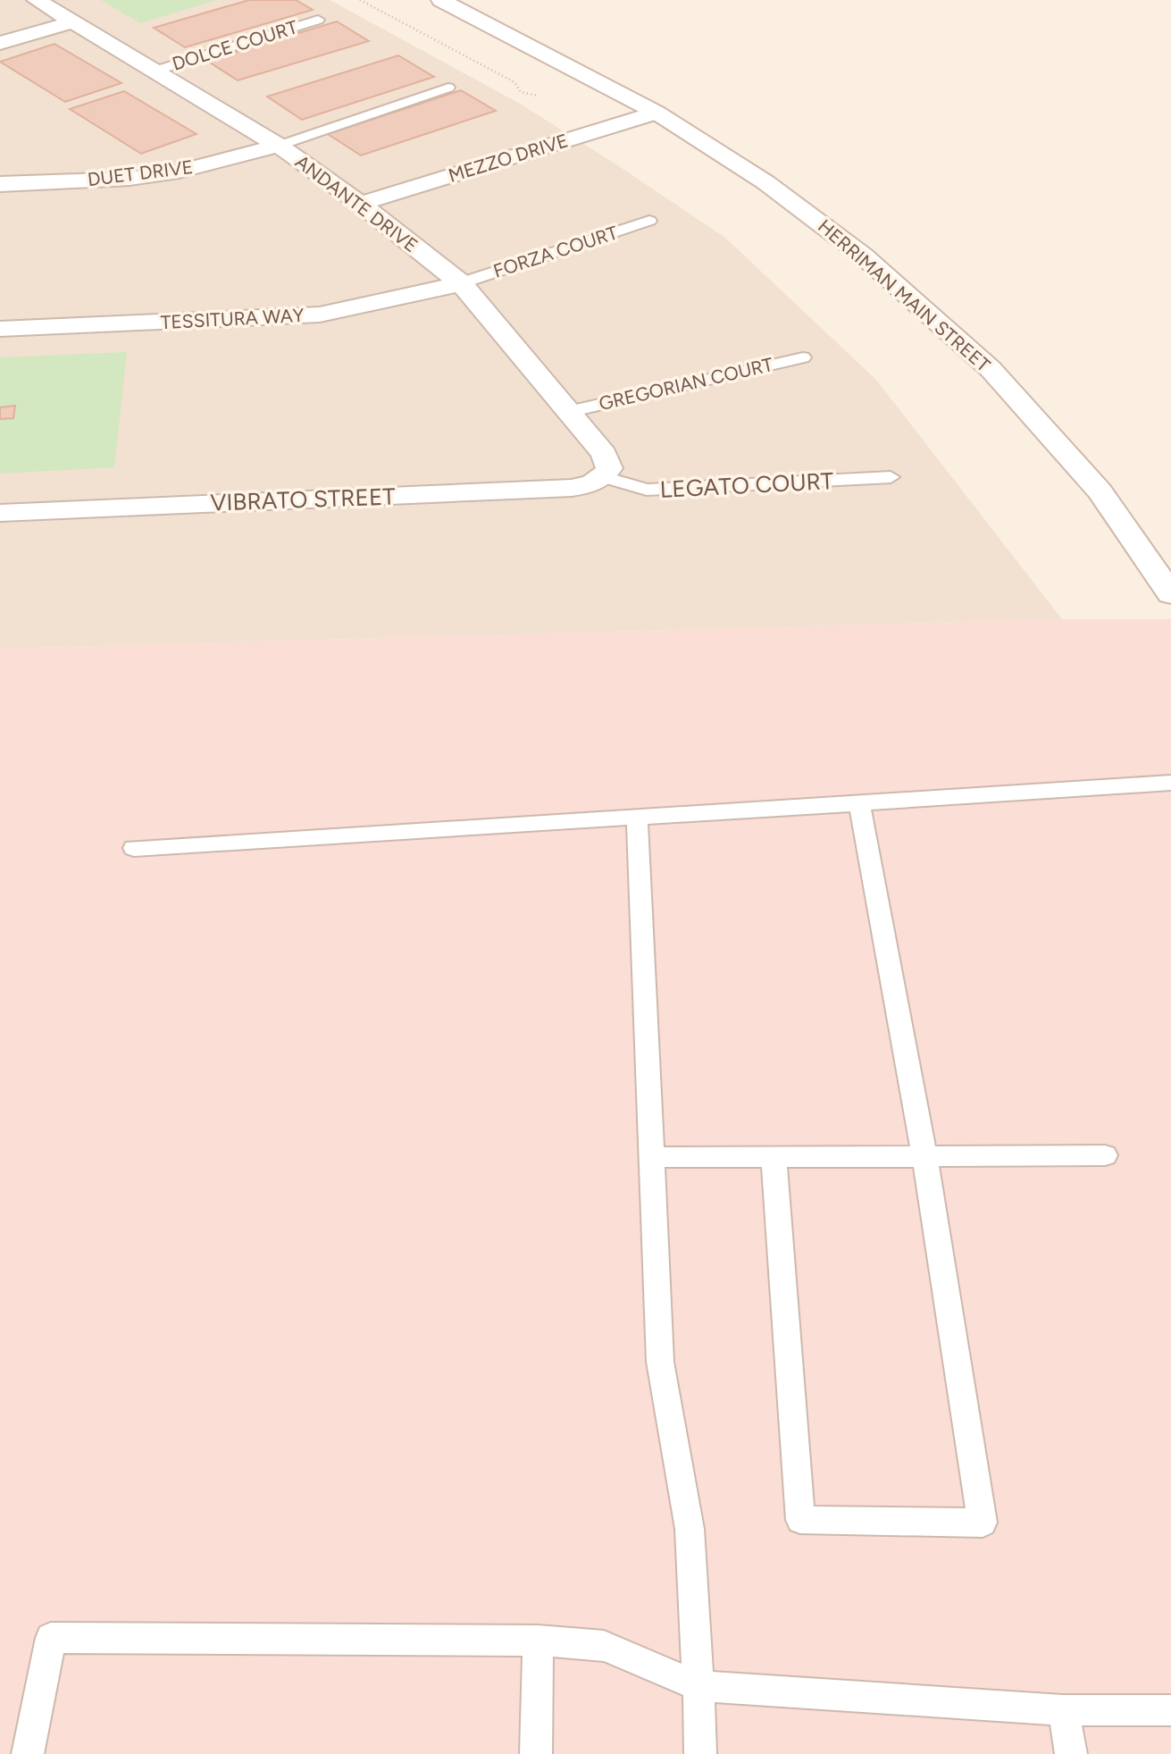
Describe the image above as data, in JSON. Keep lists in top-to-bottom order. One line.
{"streets":{"street":["MEZZO DRIVE","DUET DRIVE","ANDANTE DRIVE","HERRIMAN MAIN STREET","TESSITURA WAY","VIBRATO STREET"],"lane":["DOLCE COURT","FORZA COURT","GREGORIAN COURT","LEGATO COURT"]},"crossings":[["DOLCE COURT","ANDANTE DRIVE"],["MEZZO DRIVE","ANDANTE DRIVE"],["MEZZO DRIVE","HERRIMAN MAIN STREET"],["DUET DRIVE","ANDANTE DRIVE"],["ANDANTE DRIVE","FORZA COURT"],["ANDANTE DRIVE","TESSITURA WAY"],["ANDANTE DRIVE","GREGORIAN COURT"],["ANDANTE DRIVE","LEGATO COURT"],["ANDANTE DRIVE","VIBRATO STREET"],["FORZA COURT","TESSITURA WAY"],["LEGATO COURT","VIBRATO STREET"]]}
